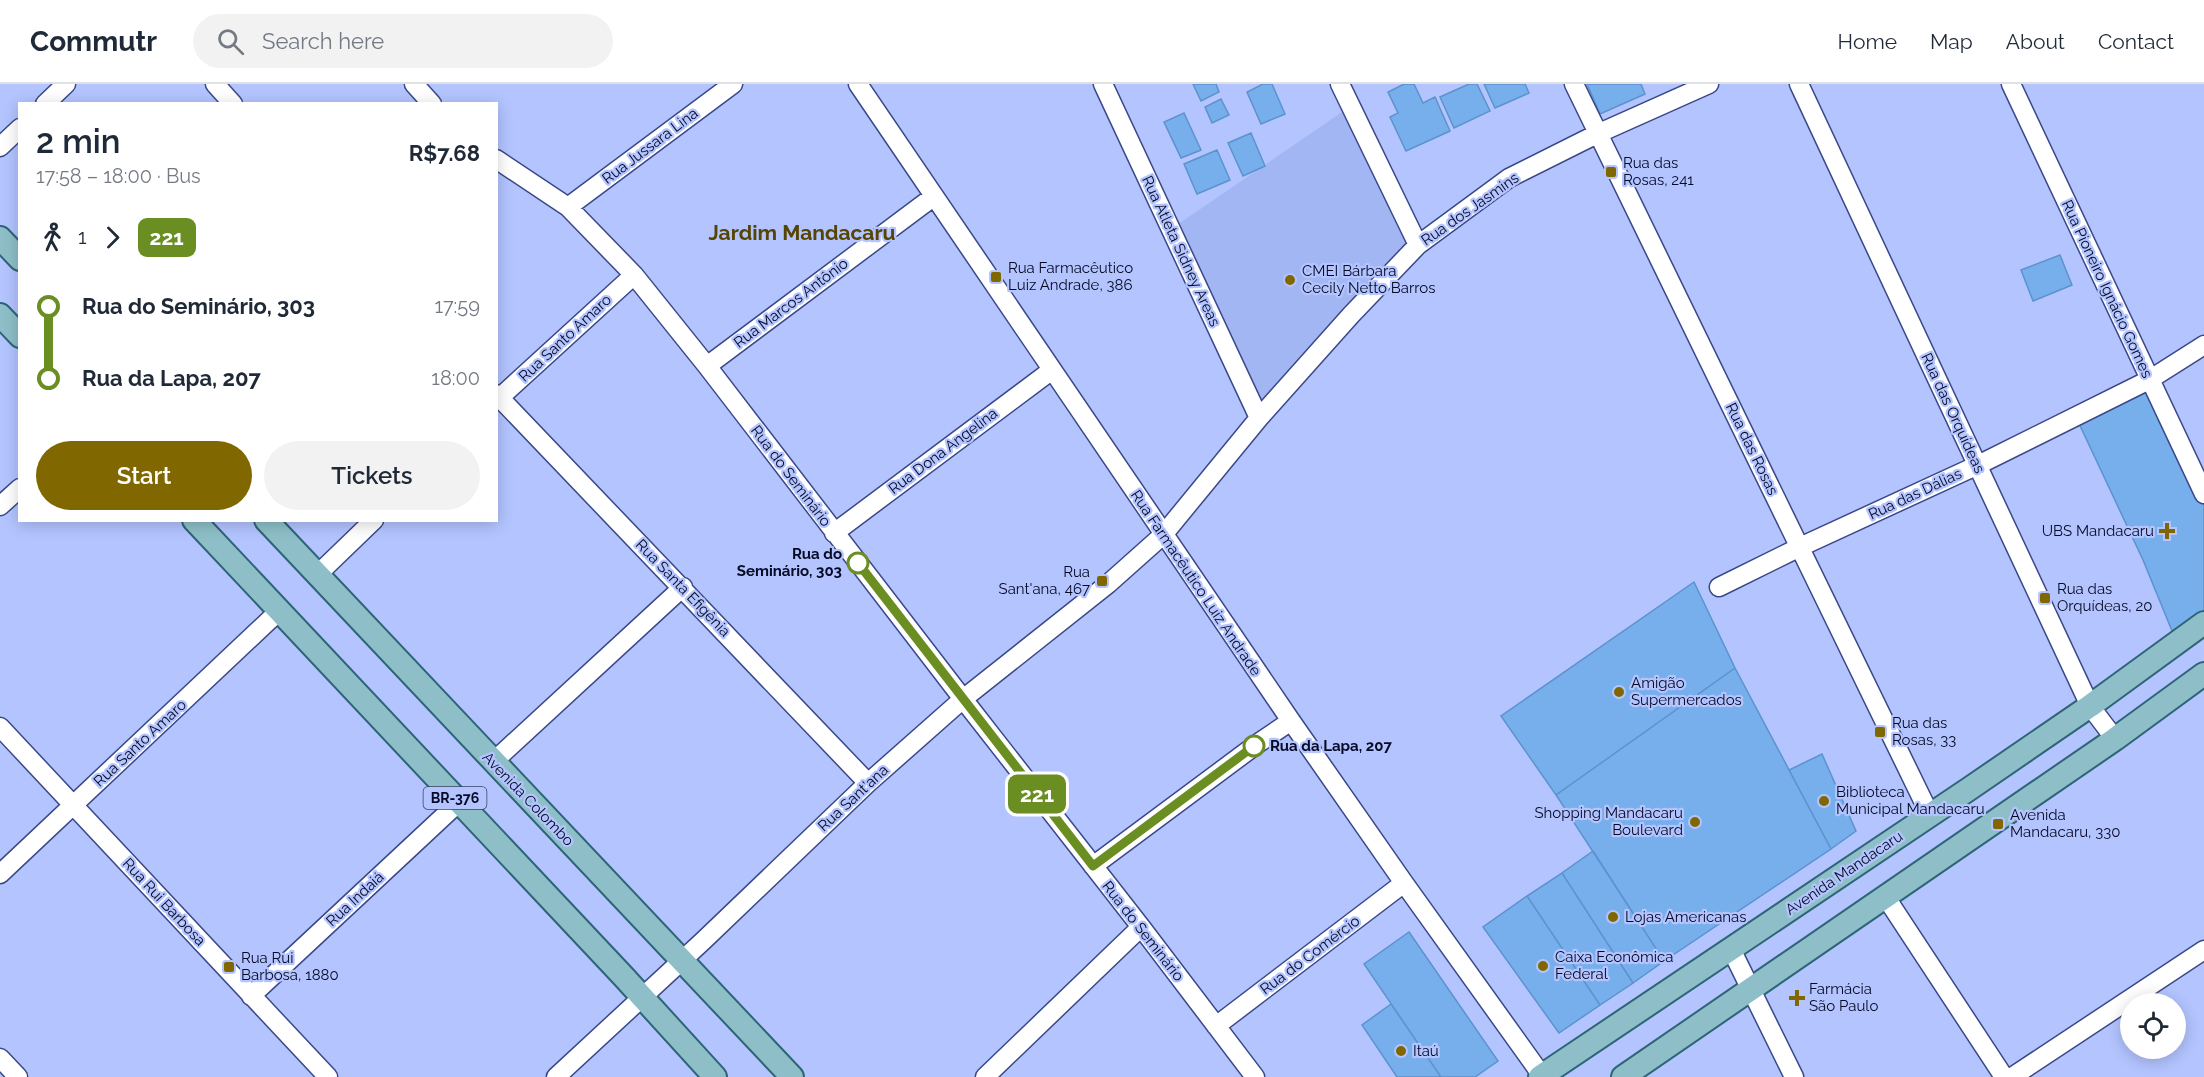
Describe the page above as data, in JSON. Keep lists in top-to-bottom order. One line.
{"streets":{"main road":["BR-376","Avenida Colombo","Avenida Mandacaru"],"street":["Rua Jussara Lina","Rua dos Jasmins","Rua Atleta Sidney Areas","Rua Pioneiro Ignácio Gomes","Rua Marcos Antônio","Rua Santo Amaro","Rua das Orquídeas","Rua das Rosas","Rua Dona Angelina","Rua do Seminário","Rua das Dálias","Rua Farmacêutico Luiz Andrade","Rua Santa Efigênia","Rua Sant'ana","Rua Indaiá","Rua Rui Barbosa","Rua do Comércio"]},"crossings":[["Rua Jussara Lina","Rua do Seminário"],["Rua dos Jasmins","Rua Atleta Sidney Areas"],["Rua dos Jasmins","Rua das Rosas"],["Rua dos Jasmins","Rua Farmacêutico Luiz Andrade"],["Rua dos Jasmins","Rua Sant'ana"],["Rua Pioneiro Ignácio Gomes","Rua das Dálias"],["Rua Marcos Antônio","Rua do Seminário"],["Rua Marcos Antônio","Rua Farmacêutico Luiz Andrade"],["Rua Santo Amaro","Rua do Seminário"],["Rua Santo Amaro","Rua Santa Efigênia"],["Rua Santo Amaro","BR-376"],["Rua Santo Amaro","Rua Rui Barbosa"],["Rua das Orquídeas","Rua das Dálias"],["Rua das Orquídeas","Avenida Mandacaru"],["Rua das Rosas","Rua das Dálias"],["Rua das Rosas","Avenida Mandacaru"],["Rua Dona Angelina","Rua do Seminário"],["Rua Dona Angelina","Rua Farmacêutico Luiz Andrade"],["Rua do Seminário","Rua Sant'ana"],["Rua do Seminário","Rua do Comércio"],["Rua Farmacêutico Luiz Andrade","Rua Sant'ana"],["Rua Farmacêutico Luiz Andrade","Avenida Mandacaru"],["Rua Farmacêutico Luiz Andrade","Rua do Comércio"],["Rua Santa Efigênia","Rua Sant'ana"],["BR-376","Rua Sant'ana"],["BR-376","Rua Indaiá"],["Rua Sant'ana","Avenida Colombo"],["Rua Indaiá","Rua Rui Barbosa"]],"districts":["Jardim Mandacaru"],"places":{"transit":["Rua das Rosas, 241","Rua Farmacêutico Luiz Andrade, 386","Rua Sant'ana, 467","Rua das Orquídeas, 20","Rua das Rosas, 33","Avenida Mandacaru, 330","Rua Rui Barbosa, 1880"],"other":["CMEI Bárbara Cecily Netto Barros","Rua do Seminário, 303","Amigão Supermercados","Rua da Lapa, 207","Biblioteca Municipal Mandacaru","Shopping Mandacaru Boulevard","Lojas Americanas","Caixa Econômica Federal","Itaú"],"health":["UBS Mandacaru","Farmácia São Paulo"]},"lines":["bus line 221"],"page":{"header":"Commutr","search":"Search here","nav":["Home","Map","About","Contact"],"on_map":"221","heading":["2 min","17:58 – 18:00 · Bus","R$7.68"],"legs":["1","221"],"list":[{"name":"Rua do Seminário, 303","value":"17:59"},{"name":"Rua da Lapa, 207","value":"18:00"}],"buttons":["Start","Tickets"]}}
